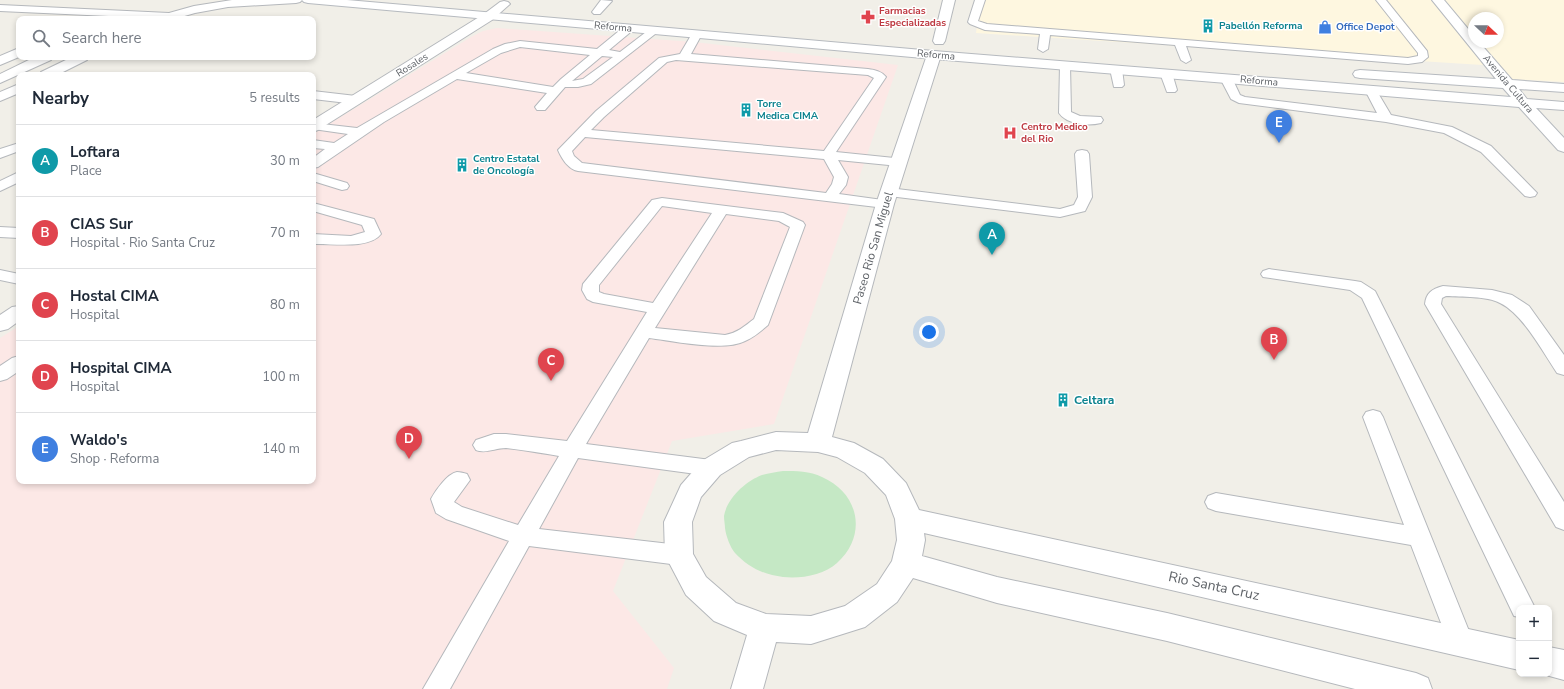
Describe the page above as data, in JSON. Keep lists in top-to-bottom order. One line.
{"streets":{"street":["Reforma","Rosales","Avenida Cultura","Paseo Rio San Miguel","Rio Santa Cruz"]},"crossings":[["Reforma","Rosales"],["Reforma","Avenida Cultura"],["Reforma","Paseo Rio San Miguel"]],"places":{"pharmacy":["Farmacias Especializadas"],"building":["Pabellón Reforma","Torre Medica CIMA","Centro Estatal de Oncología","Celtara"],"shop":["Office Depot"],"hospital":["Centro Medico del Rio"]},"north":"right","page":{"search":"Search here","heading":["Nearby","5 results"],"pins":["E","A","B","C","D"],"list":[{"mark":"A","name":"Loftara","note":"Place","value":"30 m"},{"mark":"B","name":"CIAS Sur","note":"Hospital · Rio Santa Cruz","value":"70 m"},{"mark":"C","name":"Hostal CIMA","note":"Hospital","value":"80 m"},{"mark":"D","name":"Hospital CIMA","note":"Hospital","value":"100 m"},{"mark":"E","name":"Waldo's","note":"Shop · Reforma","value":"140 m"}],"map_buttons":["+","−"]}}
